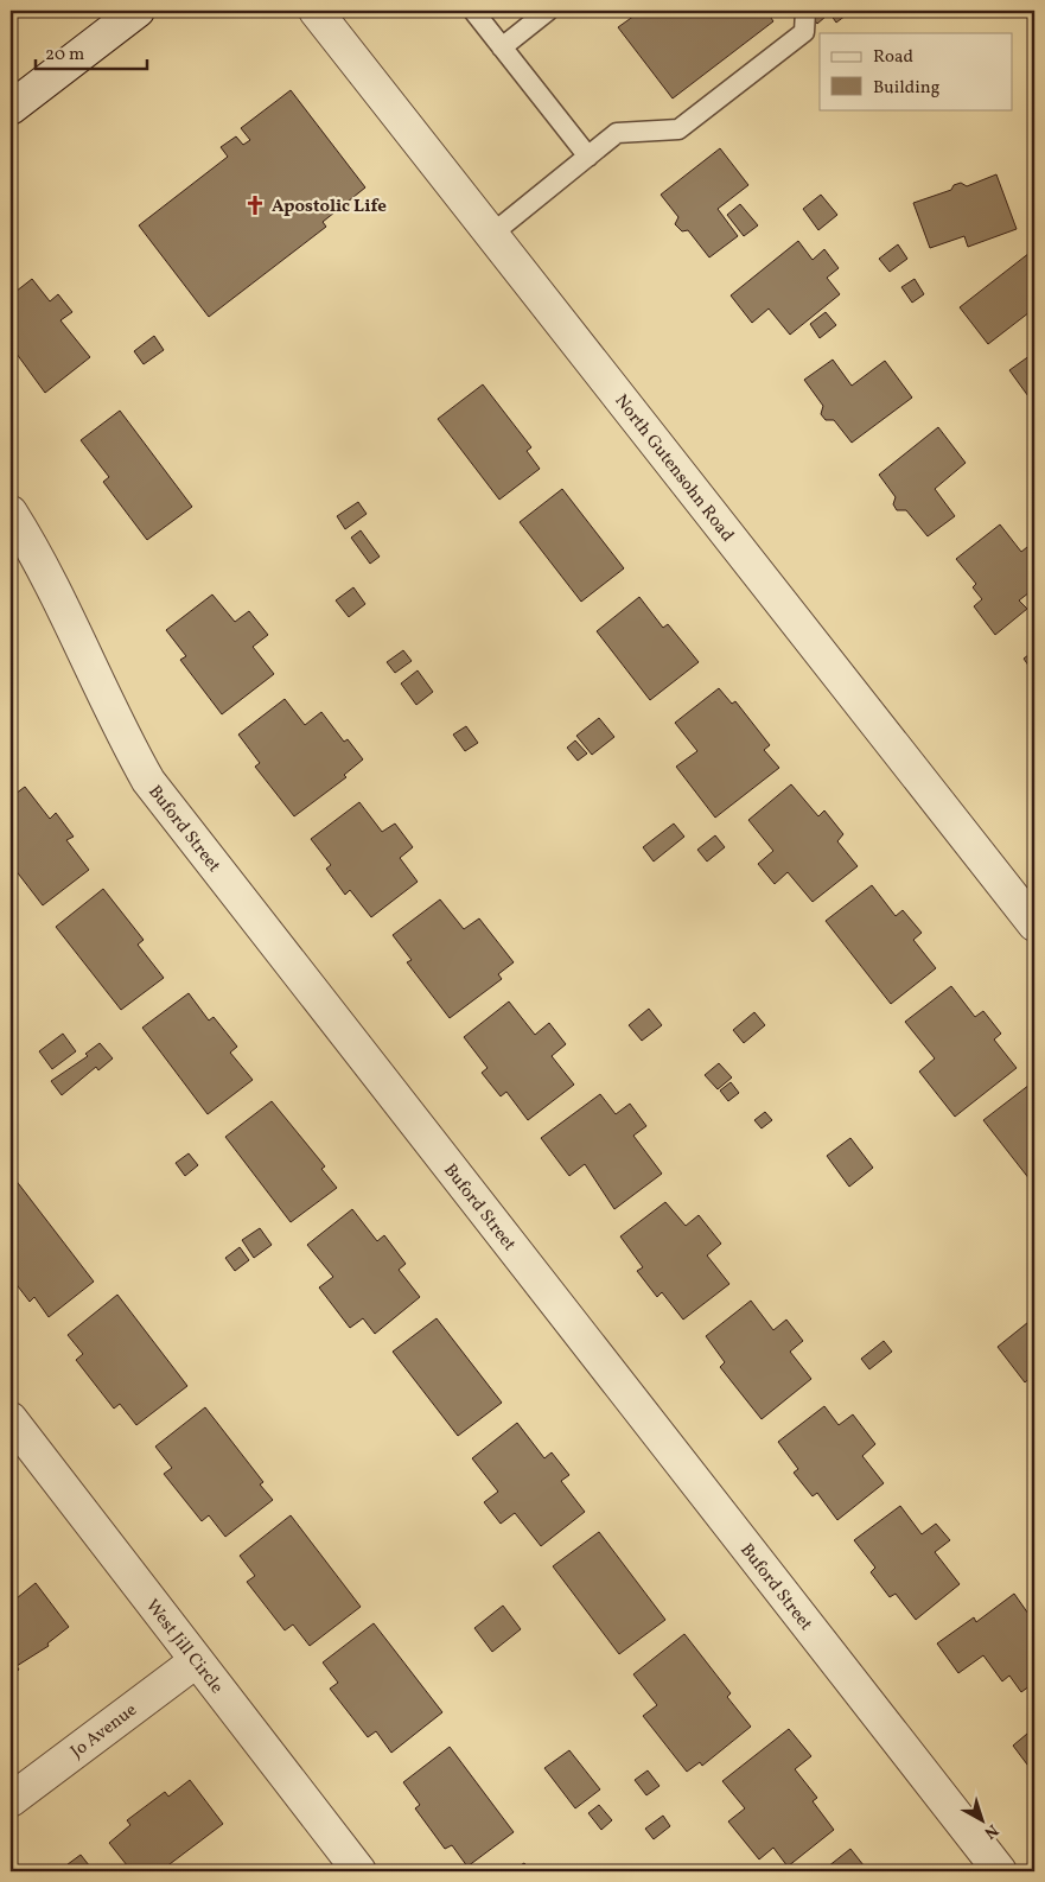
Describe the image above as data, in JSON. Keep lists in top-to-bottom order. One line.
{"streets":{"street":["North Gutensohn Road","Buford Street","West Jill Circle","Jo Avenue"]},"crossings":[["West Jill Circle","Jo Avenue"]],"places":{"church":["Apostolic Life"]},"legend":["Road","Building"],"scale_bar":"20 m","north":"bottom right"}
